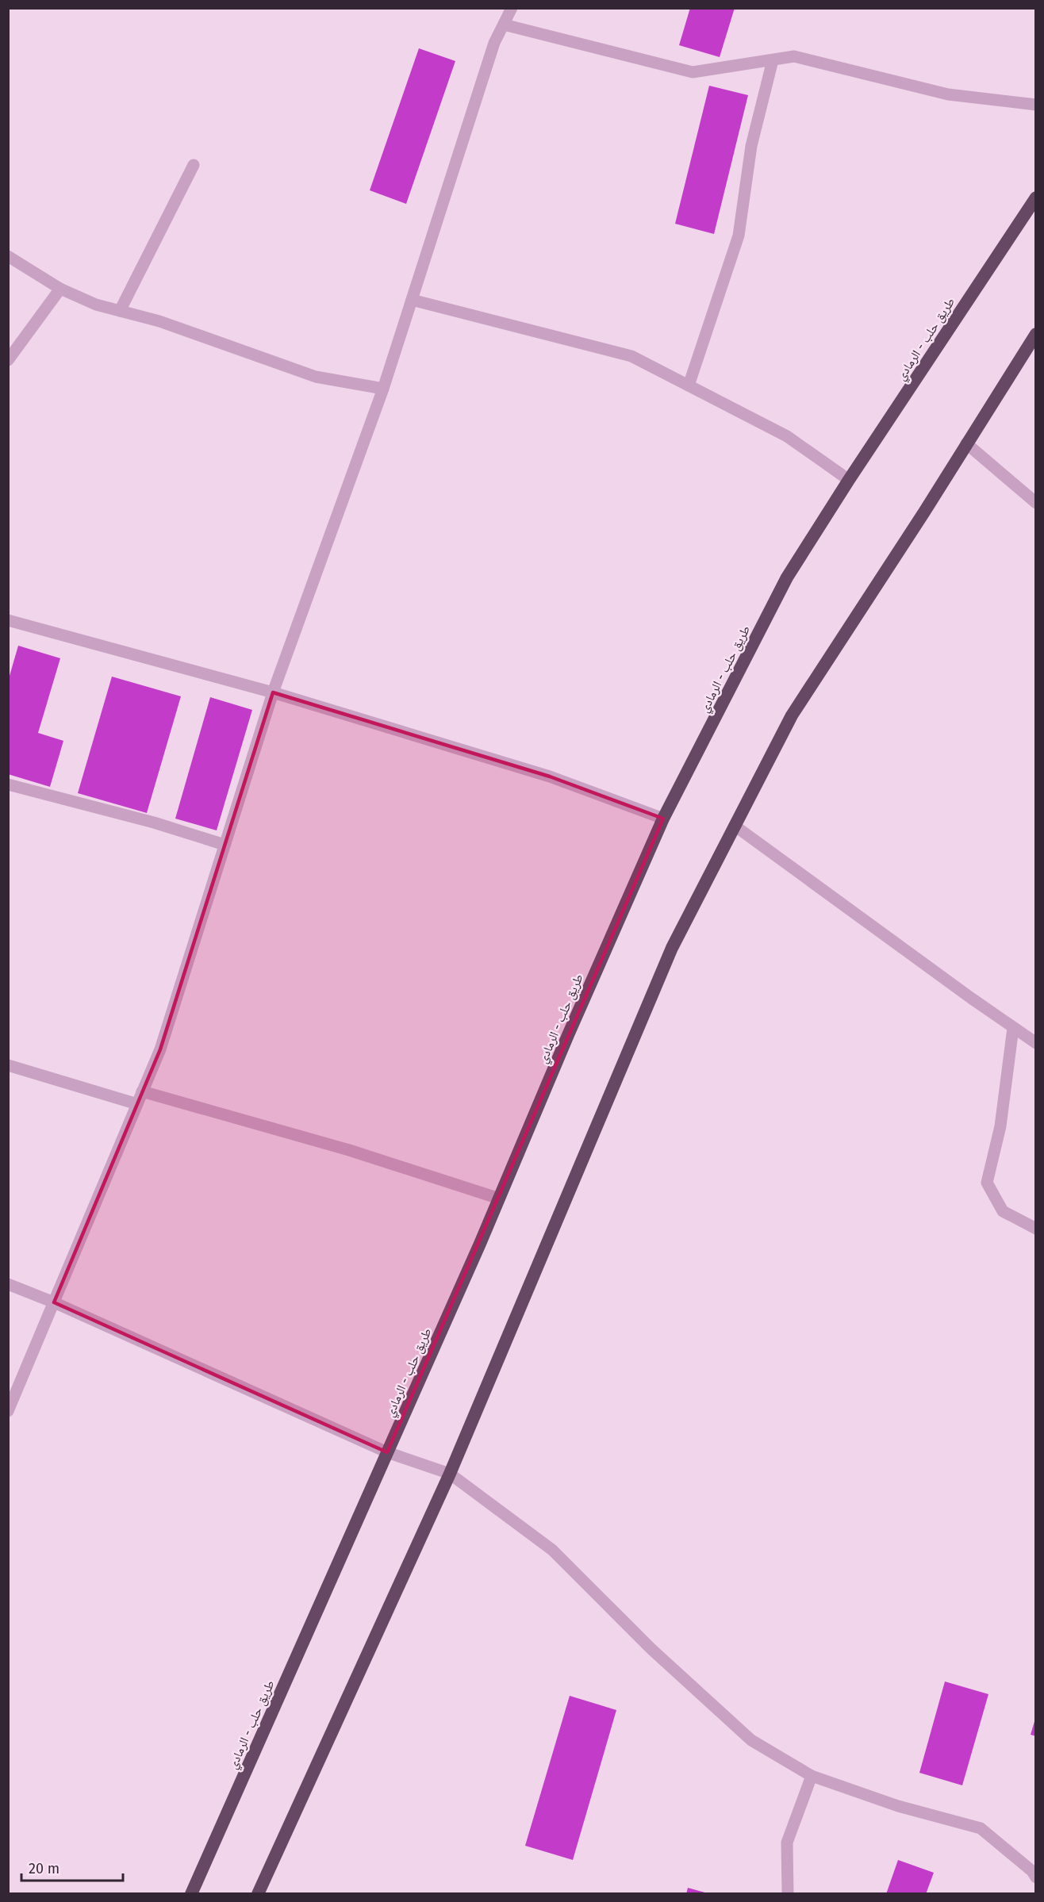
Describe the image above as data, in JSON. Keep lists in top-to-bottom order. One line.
{"streets":{"highway":["طريق حلب - الرمادي"]},"scale_bar":"20 m"}
